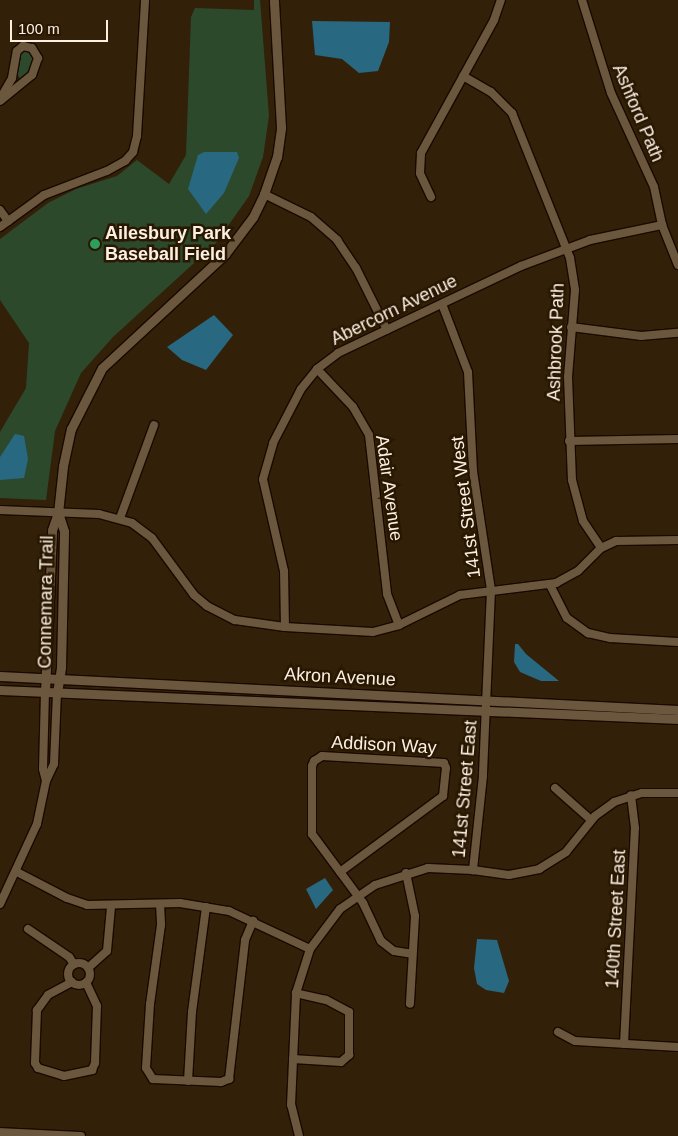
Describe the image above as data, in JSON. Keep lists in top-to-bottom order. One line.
{"streets":{"street":["Ashford Path","Abercorn Avenue","Ashbrook Path","Adair Avenue","141st Street West","Connemara Trail","Akron Avenue","Addison Way","141st Street East","140th Street East"]},"crossings":[["Ashford Path","Abercorn Avenue"],["Abercorn Avenue","Ashbrook Path"],["Abercorn Avenue","Adair Avenue"],["Abercorn Avenue","141st Street West"],["141st Street West","Akron Avenue"],["141st Street West","141st Street East"],["Connemara Trail","Akron Avenue"],["Akron Avenue","141st Street East"]],"places":["Ailesbury Park Baseball Field"],"scale_bar":"100 m"}
